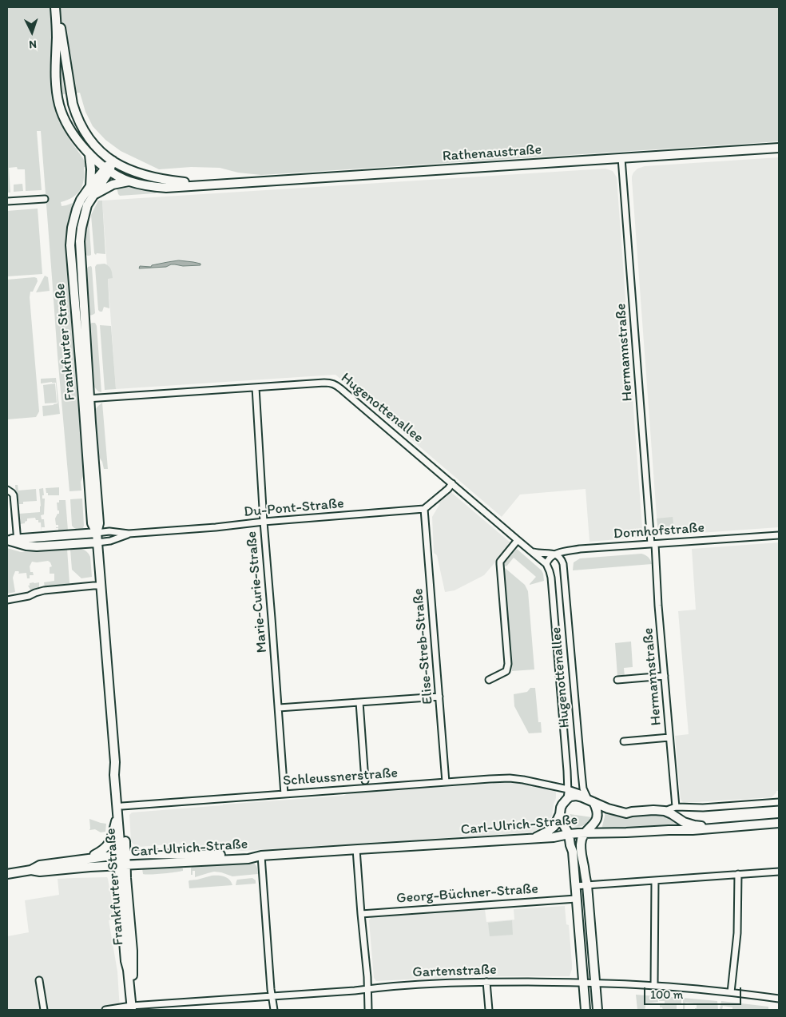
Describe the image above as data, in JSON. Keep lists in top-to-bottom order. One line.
{"streets":{"main road":["Rathenaustraße","Frankfurter Straße","Hugenottenallee","Carl-Ulrich-Straße"],"street":["Hermannstraße","Du-Pont-Straße","Dornhofstraße","Marie-Curie-Straße","Elise-Streb-Straße","Schleussnerstraße","Georg-Büchner-Straße","Gartenstraße"]},"crossings":[["Rathenaustraße","Frankfurter Straße"],["Rathenaustraße","Hermannstraße"],["Frankfurter Straße","Hugenottenallee"],["Frankfurter Straße","Du-Pont-Straße"],["Frankfurter Straße","Schleussnerstraße"],["Frankfurter Straße","Carl-Ulrich-Straße"],["Frankfurter Straße","Gartenstraße"],["Hermannstraße","Dornhofstraße"],["Hugenottenallee","Dornhofstraße"],["Hugenottenallee","Marie-Curie-Straße"],["Hugenottenallee","Schleussnerstraße"],["Hugenottenallee","Carl-Ulrich-Straße"],["Du-Pont-Straße","Marie-Curie-Straße"],["Du-Pont-Straße","Elise-Streb-Straße"],["Marie-Curie-Straße","Schleussnerstraße"],["Elise-Streb-Straße","Schleussnerstraße"],["Schleussnerstraße","Carl-Ulrich-Straße"]],"scale_bar":"100 m","north":"bottom"}
